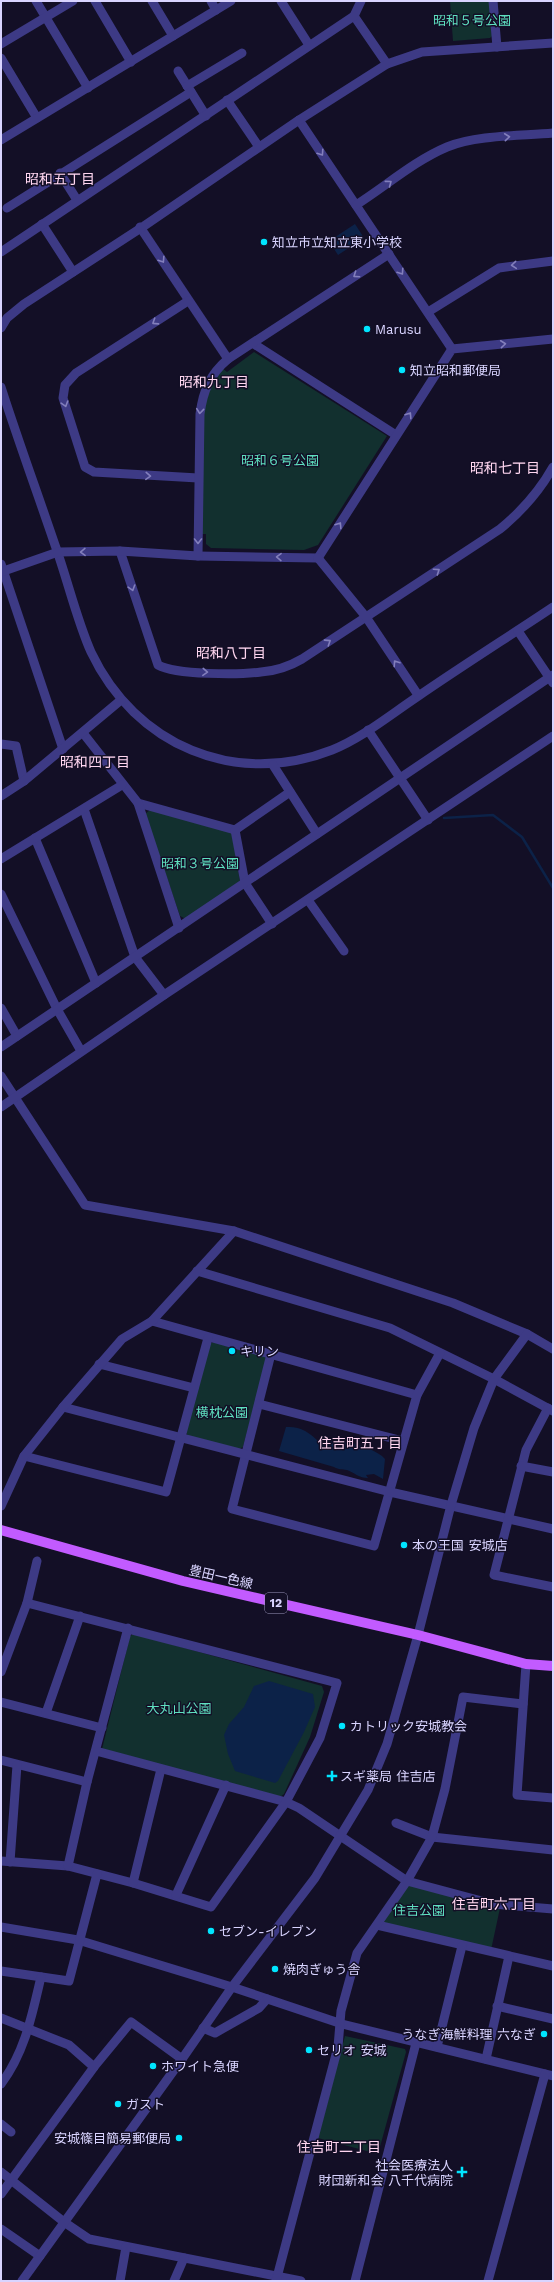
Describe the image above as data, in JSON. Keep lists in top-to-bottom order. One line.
{"streets":{"main road":["豊田一色線","12"]},"districts":["昭和五丁目","昭和九丁目","昭和七丁目","昭和八丁目","昭和四丁目","住吉町五丁目","住吉町六丁目","住吉町二丁目"],"parks":["昭和５号公園","昭和６号公園","昭和３号公園","横枕公園","大丸山公園","住吉公園"],"places":{"other":["知立市立知立東小学校","Marusu","知立昭和郵便局","キリン","本の王国 安城店","カトリック安城教会","セブン-イレブン","焼肉ぎゅう舎","うなぎ海鮮料理 六なぎ","セリオ 安城","ホワイト急便","ガスト","安城篠目簡易郵便局"],"health":["スギ薬局 住吉店","社会医療法人 財団新和会 八千代病院"]}}
